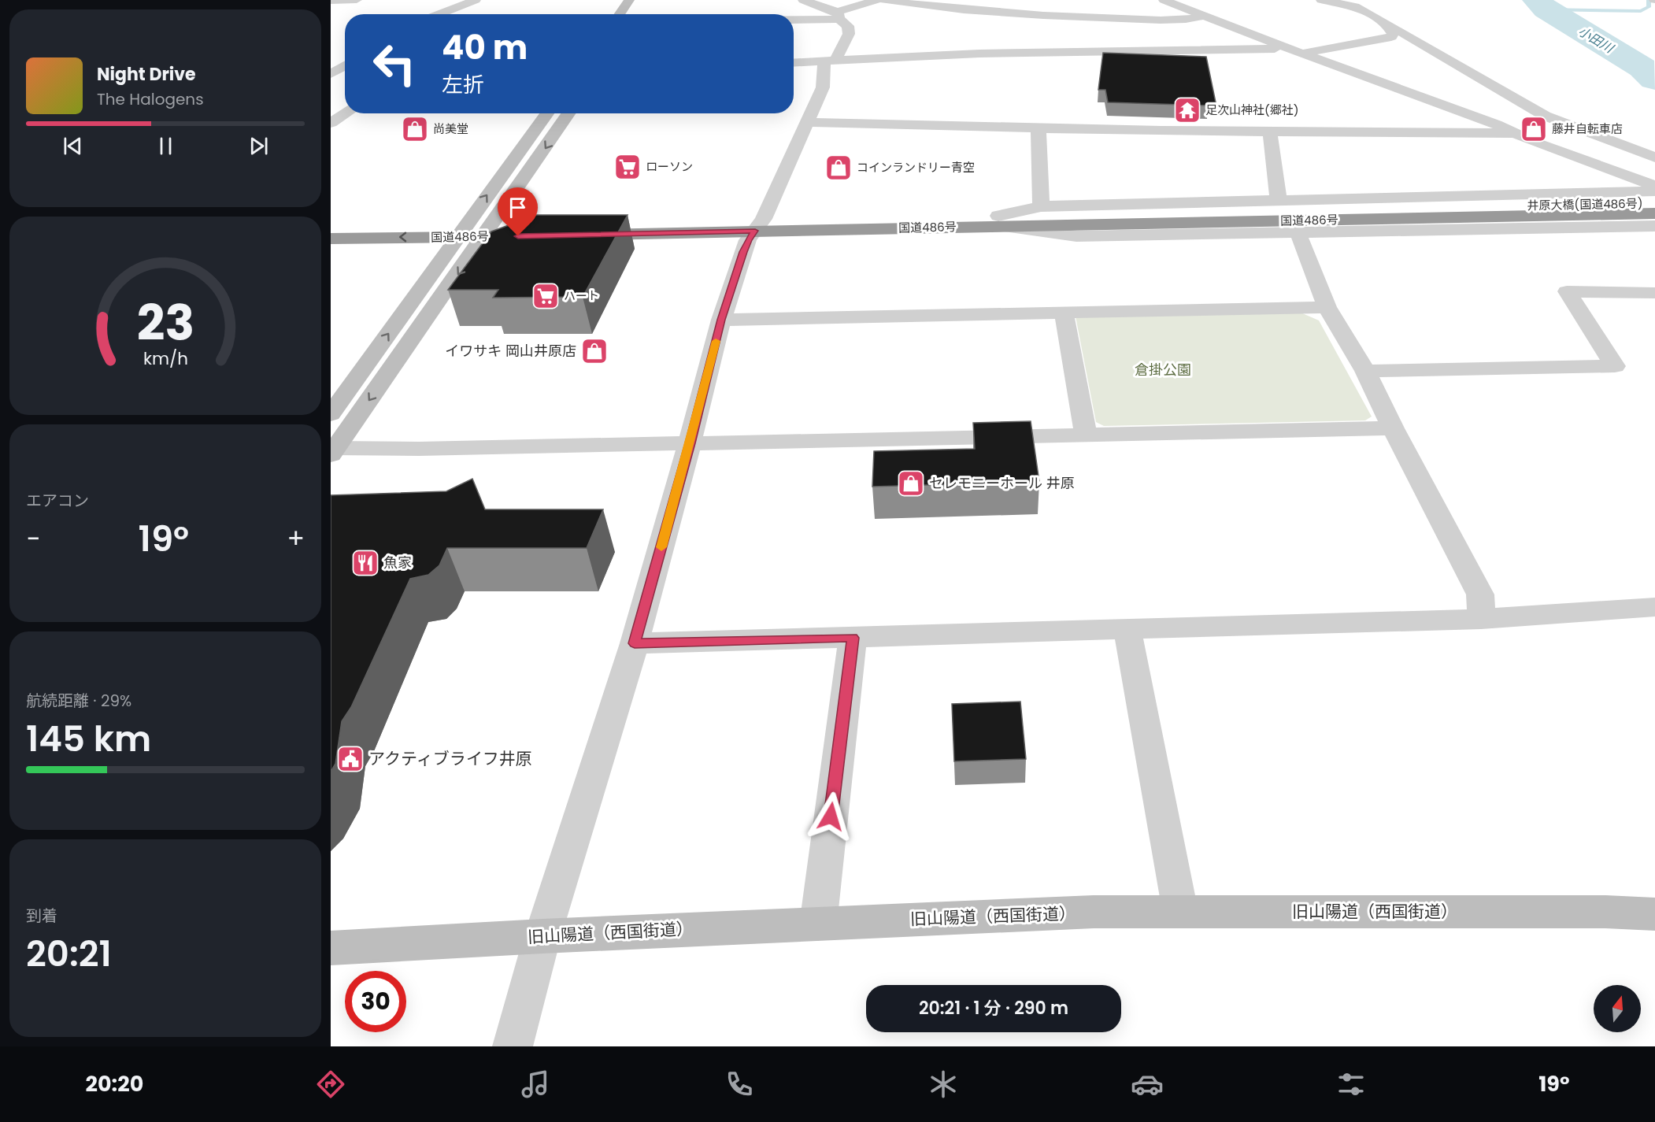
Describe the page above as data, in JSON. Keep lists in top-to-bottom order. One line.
{"streets":{"highway":["井原大橋(国道486号)","国道486号"],"street":["旧山陽道（西国街道）"]},"crossings":[["井原大橋(国道486号)","国道486号"]],"water":["小田川"],"parks":["倉掛公園"],"places":{"temple":["足次山神社(郷社)"],"shop":["尚美堂","藤井自転車店","コインランドリー青空","イワサキ 岡山井原店","セレモニーホール 井原"],"supermarket":["ローソン","ハート"],"restaurant":["魚家"],"public building":["アクティブライフ井原"]},"north":"top","page":{"turn":["40 m","左折"],"song":["Night Drive","The Halogens"],"tile":["エアコン",["航続距離 · 29%","145 km"],["到着","20:21"]],"heat":["−","19°","+"],"limit":"30","trip":"20:21 · 1 分 · 290 m","tabs":["20:20","19°"],"gauge":["23","km/h"]}}
